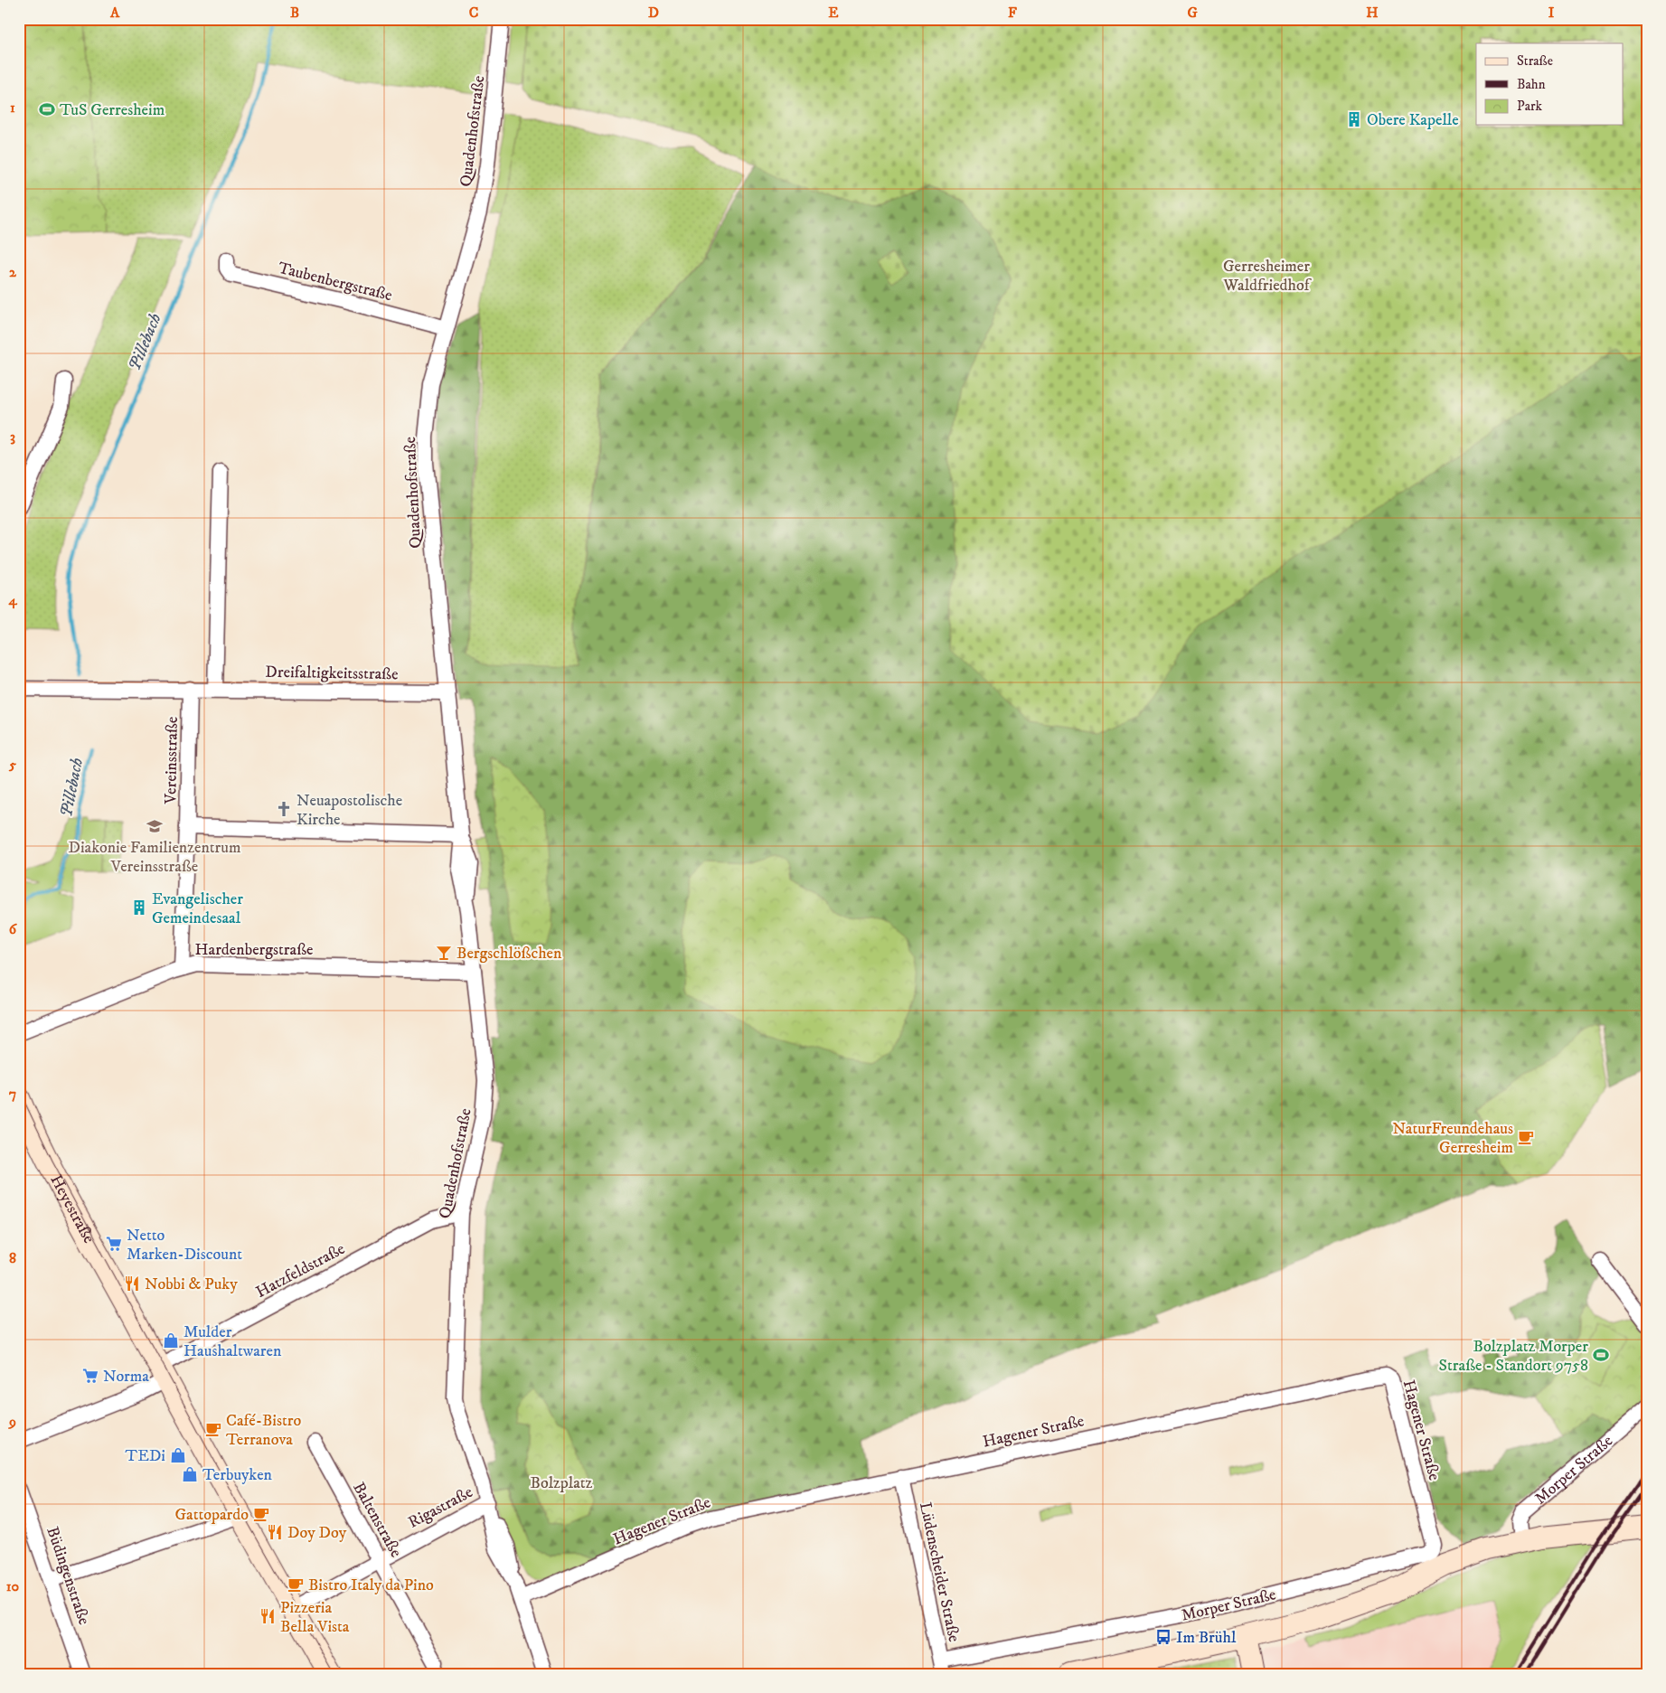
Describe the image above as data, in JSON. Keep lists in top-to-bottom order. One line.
{"streets":{"street":["Quadenhofstraße","Taubenbergstraße","Dreifaltigkeitsstraße","Vereinsstraße","Hardenbergstraße","Heyestraße","Hatzfeldstraße","Hagener Straße","Morper Straße","Rigastraße","Baltenstraße","Lüdenscheider Straße","Büdingenstraße"]},"crossings":[["Quadenhofstraße","Taubenbergstraße"],["Quadenhofstraße","Dreifaltigkeitsstraße"],["Quadenhofstraße","Hardenbergstraße"],["Quadenhofstraße","Hatzfeldstraße"],["Quadenhofstraße","Hagener Straße"],["Quadenhofstraße","Rigastraße"],["Dreifaltigkeitsstraße","Vereinsstraße"],["Vereinsstraße","Hardenbergstraße"],["Heyestraße","Hatzfeldstraße"],["Heyestraße","Rigastraße"],["Hagener Straße","Morper Straße"],["Hagener Straße","Lüdenscheider Straße"],["Morper Straße","Lüdenscheider Straße"],["Rigastraße","Baltenstraße"]],"water":["Pillebach"],"parks":["Gerresheimer Waldfriedhof","Bolzplatz"],"places":{"sports":["TuS Gerresheim","Bolzplatz Morper Straße - Standort 9758"],"building":["Obere Kapelle","Evangelischer Gemeindesaal"],"church":["Neuapostolische Kirche"],"school or university":["Diakonie Familienzentrum Vereinsstraße"],"bar":["Bergschlößchen"],"cafe":["NaturFreundehaus Gerresheim","Café-Bistro Terranova","Gattopardo","Bistro Italy da Pino"],"supermarket":["Netto Marken-Discount","Norma"],"restaurant":["Nobbi & Puky","Doy Doy","Pizzeria Bella Vista"],"shop":["Mulder Haushaltwaren","TEDi","Terbuyken"],"bus stop":["Im Brühl"]},"legend":["Straße","Bahn","Park"],"grid":{"columns":["A","B","C","D","E","F","G","H","I"],"rows":["1","2","3","4","5","6","7","8","9","10"]}}
